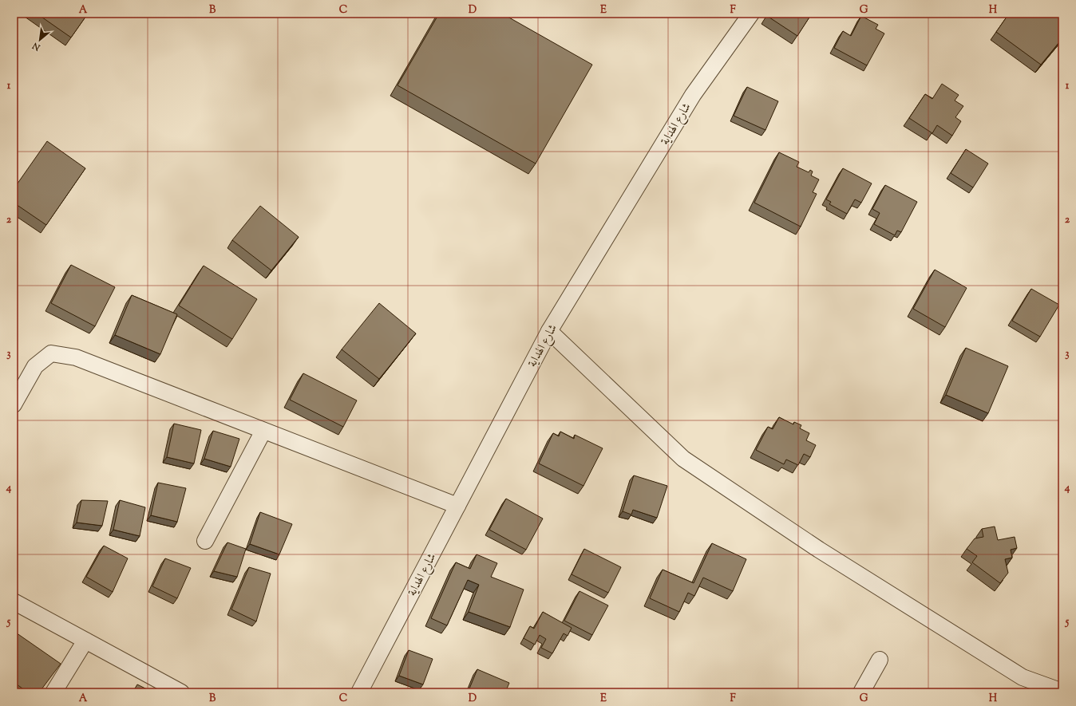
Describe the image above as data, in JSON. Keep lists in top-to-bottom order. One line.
{"streets":{"street":["شارع الهداية"]},"north":"bottom left","grid":{"columns":["A","B","C","D","E","F","G","H"],"rows":["1","2","3","4","5"]}}
